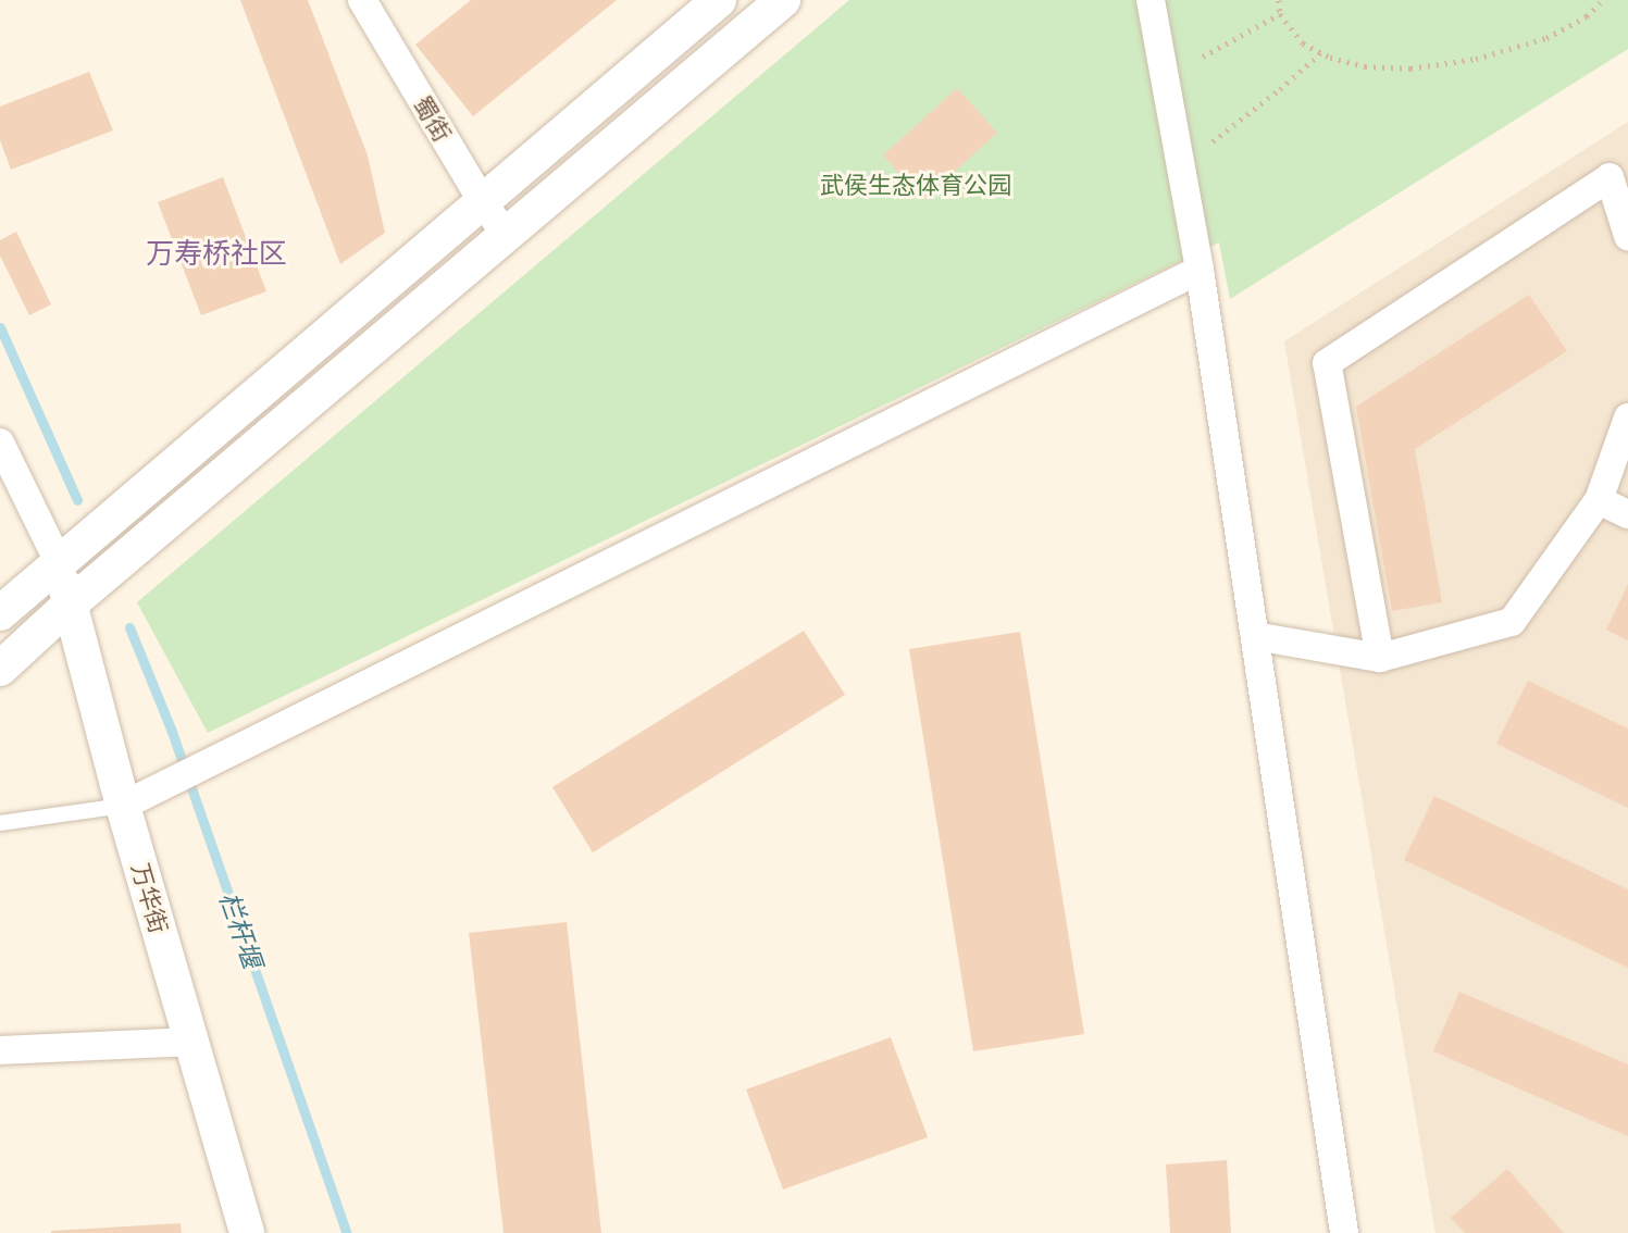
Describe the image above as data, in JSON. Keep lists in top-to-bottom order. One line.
{"streets":{"street":["蜀街","万华街"]},"districts":["万寿桥社区"],"water":["栏杆堰"],"parks":["武侯生态体育公园"]}
